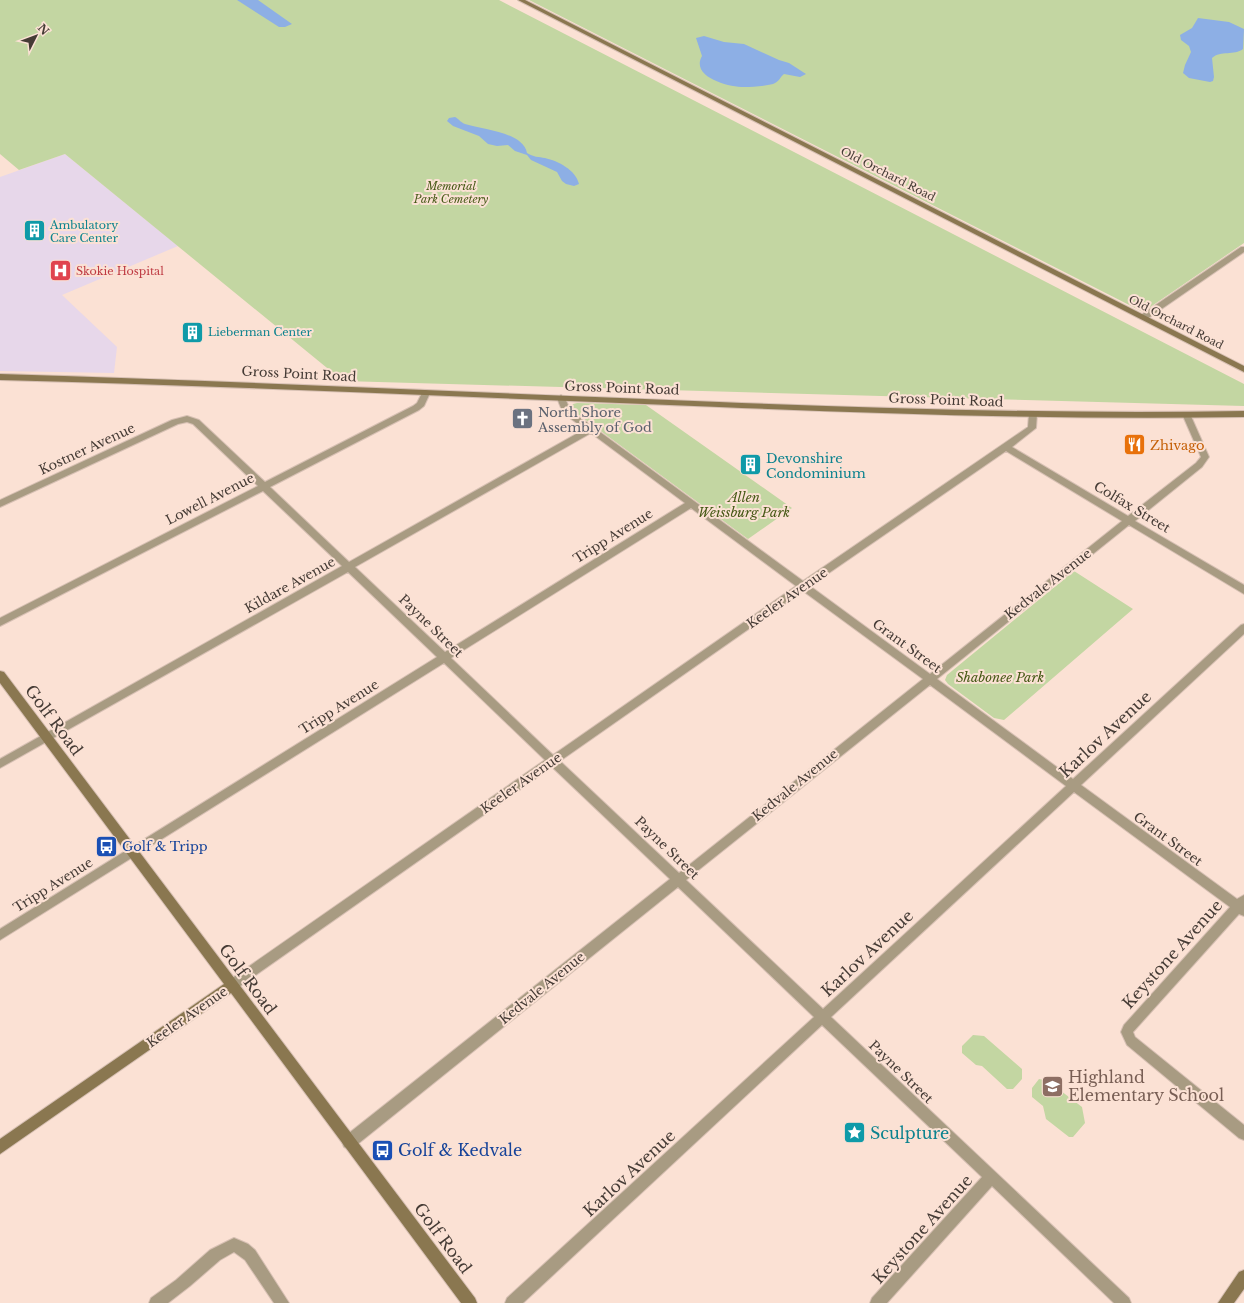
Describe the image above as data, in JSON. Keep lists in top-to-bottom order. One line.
{"streets":{"main road":["Old Orchard Road","Gross Point Road","Keeler Avenue","Golf Road"],"street":["Kostner Avenue","Lowell Avenue","Colfax Street","Tripp Avenue","Kedvale Avenue","Kildare Avenue","Payne Street","Grant Street","Karlov Avenue","Keystone Avenue"]},"crossings":[["Gross Point Road","Lowell Avenue"],["Gross Point Road","Kedvale Avenue"],["Gross Point Road","Keeler Avenue"],["Gross Point Road","Grant Street"],["Kostner Avenue","Payne Street"],["Lowell Avenue","Payne Street"],["Colfax Street","Kedvale Avenue"],["Colfax Street","Keeler Avenue"],["Tripp Avenue","Payne Street"],["Tripp Avenue","Grant Street"],["Tripp Avenue","Golf Road"],["Kedvale Avenue","Payne Street"],["Kedvale Avenue","Grant Street"],["Kedvale Avenue","Golf Road"],["Kildare Avenue","Payne Street"],["Kildare Avenue","Grant Street"],["Kildare Avenue","Golf Road"],["Keeler Avenue","Payne Street"],["Keeler Avenue","Grant Street"],["Keeler Avenue","Golf Road"],["Payne Street","Karlov Avenue"],["Payne Street","Keystone Avenue"],["Grant Street","Karlov Avenue"],["Grant Street","Keystone Avenue"]],"parks":["Memorial Park Cemetery","Allen Weissburg Park","Shabonee Park"],"places":{"building":["Ambulatory Care Center","Lieberman Center","Devonshire Condominium"],"hospital":["Skokie Hospital"],"church":["North Shore Assembly of God"],"restaurant":["Zhivago"],"bus stop":["Golf & Tripp","Golf & Kedvale"],"school or university":["Highland Elementary School"],"place":["Sculpture"]},"north":"top right"}
